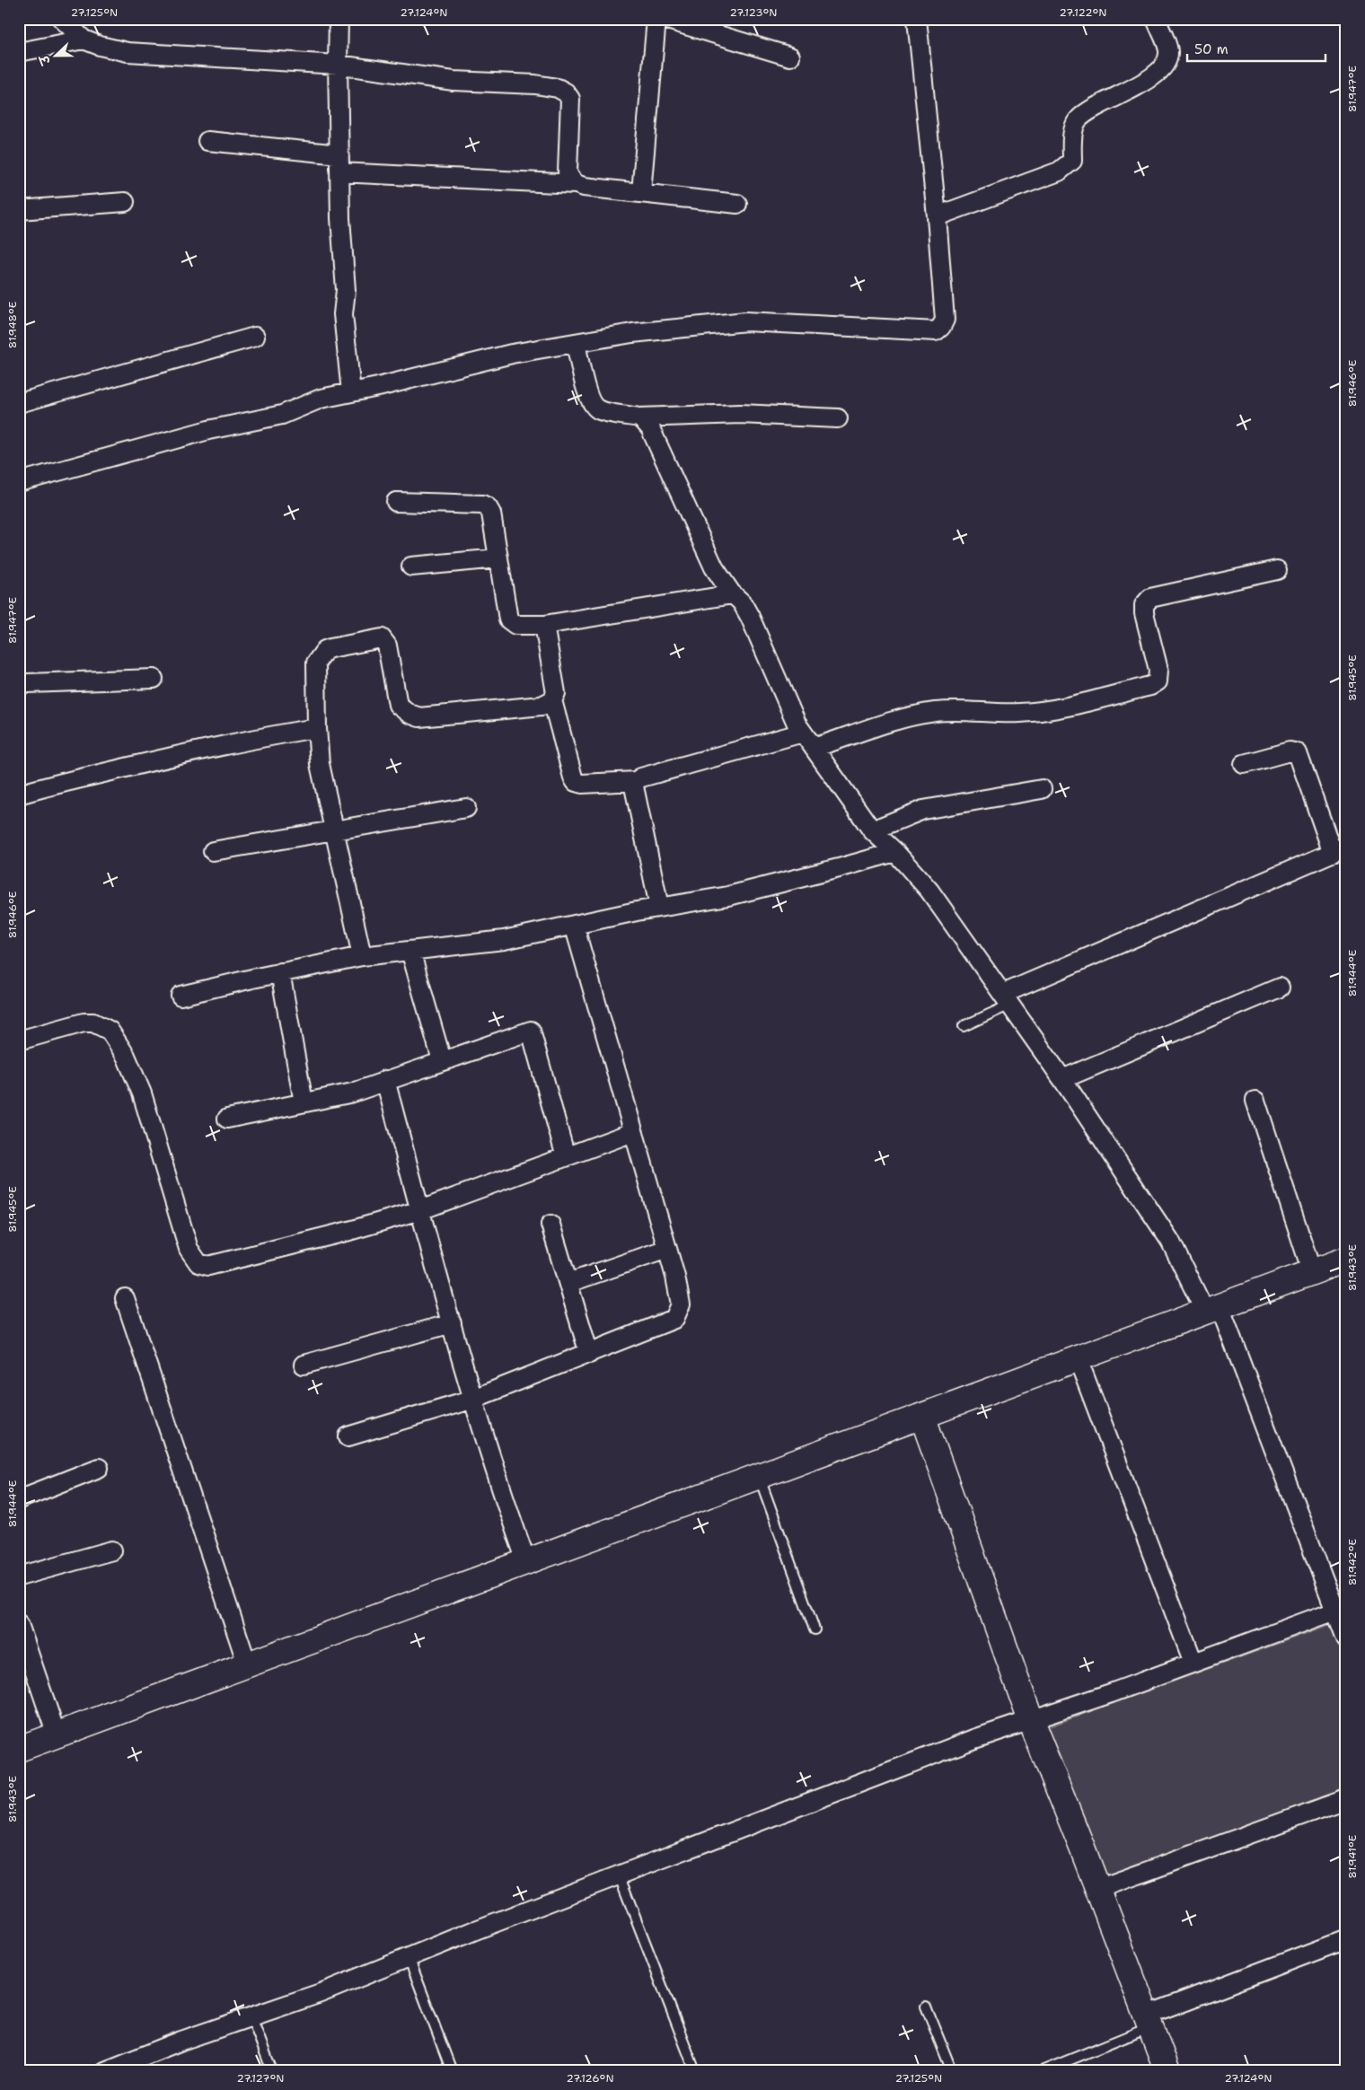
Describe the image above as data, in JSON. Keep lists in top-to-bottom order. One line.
{"scale_bar":"50 m","north":"left","coordinates":["27.125°N","27.124°N","27.123°N","27.122°N","81.947°E","81.948°E","81.946°E","81.945°E","81.944°E","81.943°E","81.942°E","81.941°E","27.127°N","27.126°N"]}
